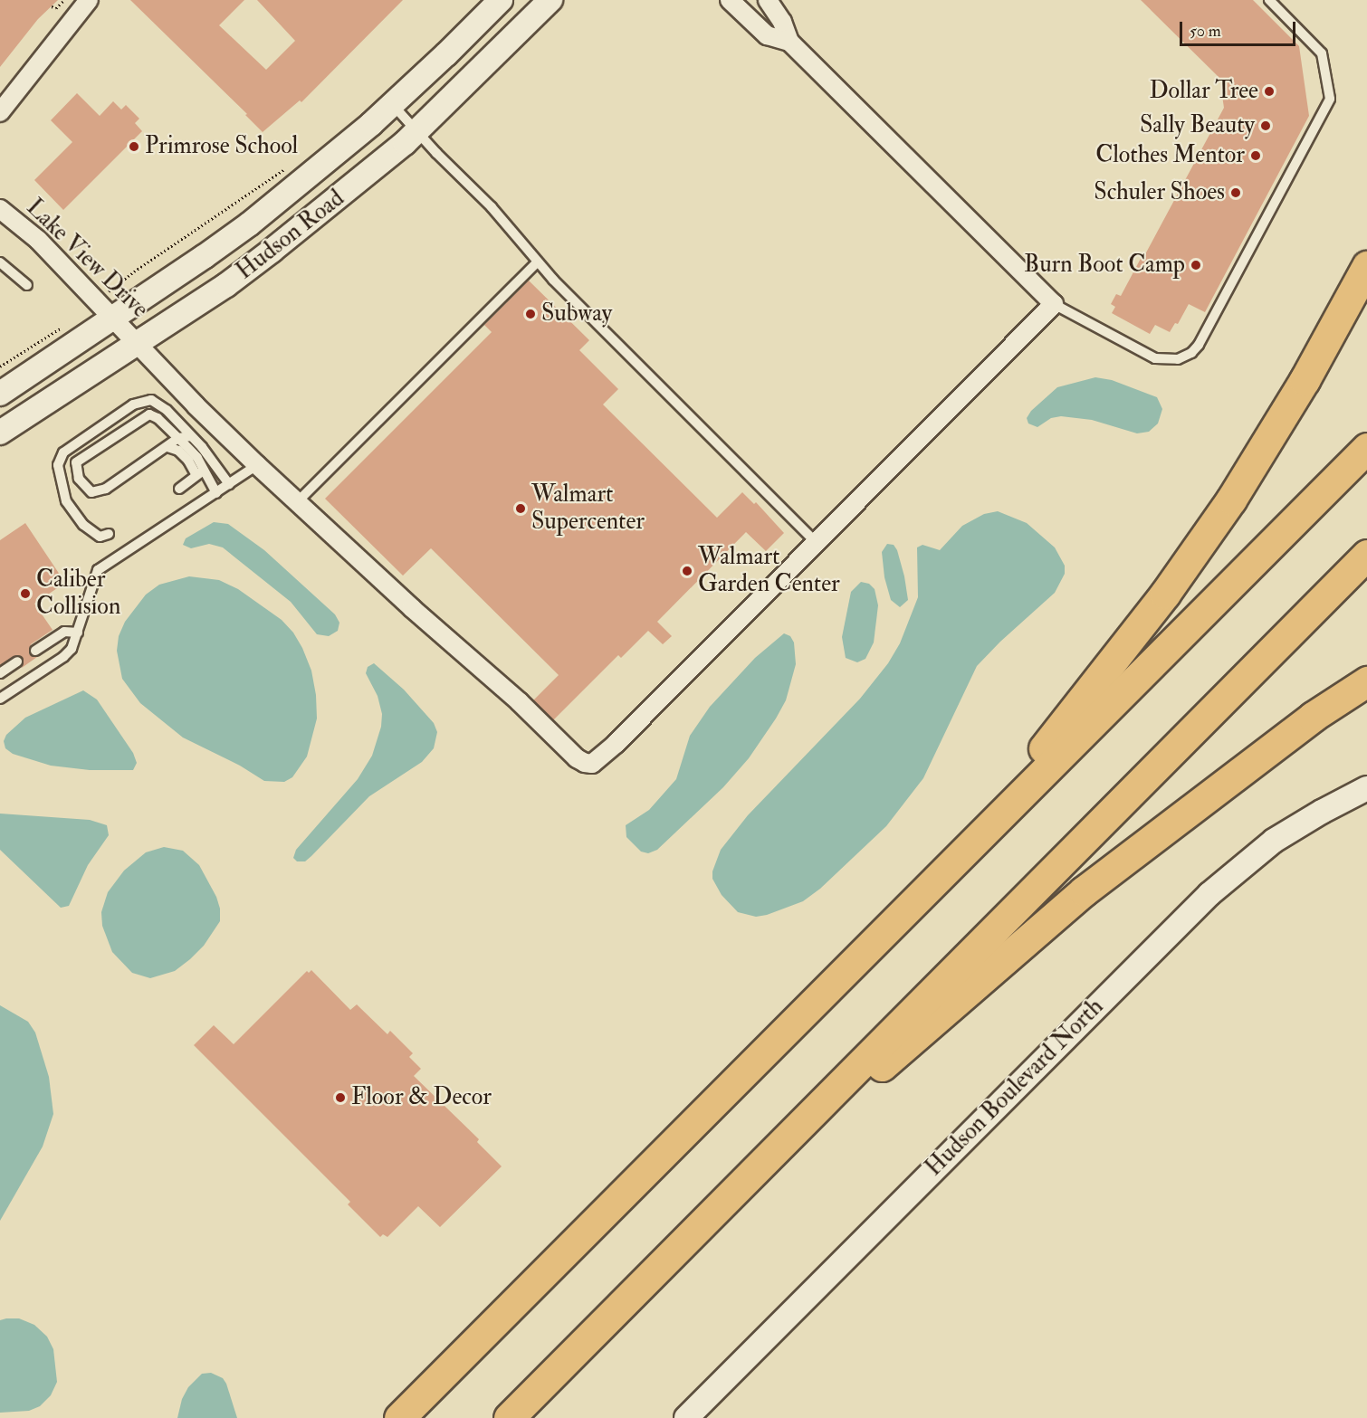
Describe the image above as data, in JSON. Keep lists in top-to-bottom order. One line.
{"streets":{"street":["Hudson Road","Lake View Drive","Hudson Boulevard North"]},"crossings":[["Hudson Road","Lake View Drive"]],"places":["Dollar Tree","Sally Beauty","Primrose School","Clothes Mentor","Schuler Shoes","Burn Boot Camp","Subway","Walmart Supercenter","Walmart Garden Center","Caliber Collision","Floor & Decor"],"scale_bar":"50 m"}
